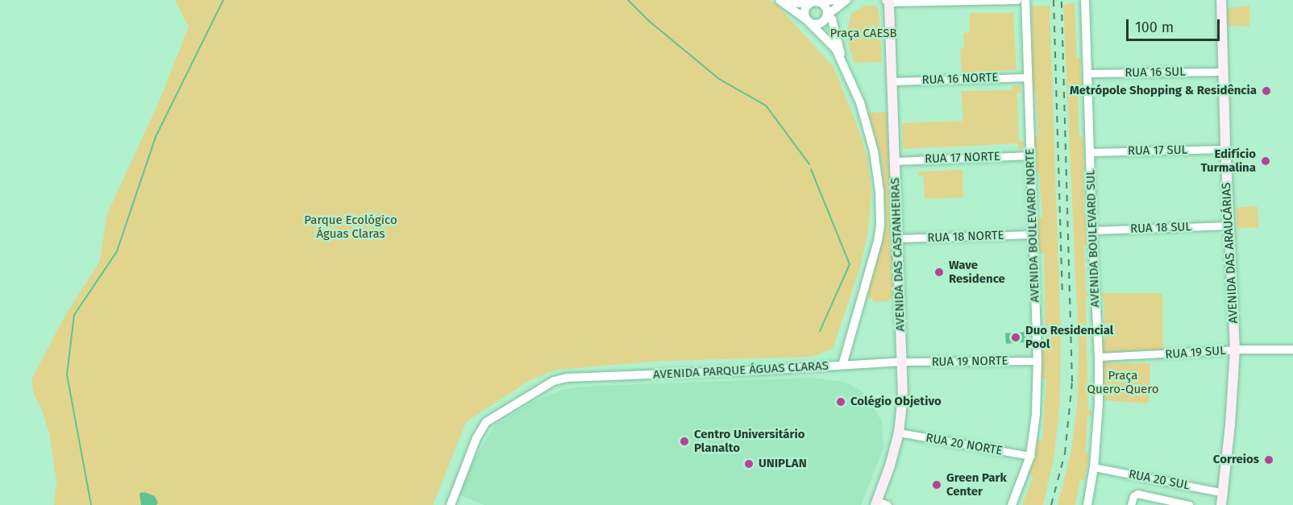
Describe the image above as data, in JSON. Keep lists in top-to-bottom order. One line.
{"streets":{"main road":["AVENIDA DAS ARAUCÁRIAS","AVENIDA DAS CASTANHEIRAS"],"street":["RUA 16 SUL","RUA 16 NORTE","RUA 17 SUL","RUA 17 NORTE","AVENIDA BOULEVARD NORTE","RUA 18 SUL","RUA 18 NORTE","AVENIDA BOULEVARD SUL","RUA 19 SUL","RUA 19 NORTE","AVENIDA PARQUE ÁGUAS CLARAS","RUA 20 NORTE","RUA 20 SUL"]},"crossings":[["RUA 16 SUL","AVENIDA BOULEVARD SUL"],["RUA 16 SUL","AVENIDA DAS ARAUCÁRIAS"],["RUA 16 NORTE","AVENIDA BOULEVARD NORTE"],["RUA 16 NORTE","AVENIDA DAS CASTANHEIRAS"],["RUA 17 SUL","AVENIDA BOULEVARD SUL"],["RUA 17 SUL","AVENIDA DAS ARAUCÁRIAS"],["RUA 17 NORTE","AVENIDA BOULEVARD NORTE"],["RUA 17 NORTE","AVENIDA DAS CASTANHEIRAS"],["AVENIDA BOULEVARD NORTE","RUA 18 NORTE"],["AVENIDA BOULEVARD NORTE","RUA 19 NORTE"],["AVENIDA BOULEVARD NORTE","RUA 20 NORTE"],["RUA 18 SUL","AVENIDA BOULEVARD SUL"],["RUA 18 SUL","AVENIDA DAS ARAUCÁRIAS"],["RUA 18 NORTE","AVENIDA DAS CASTANHEIRAS"],["AVENIDA BOULEVARD SUL","RUA 19 SUL"],["AVENIDA BOULEVARD SUL","RUA 20 SUL"],["AVENIDA DAS ARAUCÁRIAS","RUA 19 SUL"],["AVENIDA DAS ARAUCÁRIAS","RUA 20 SUL"],["AVENIDA DAS CASTANHEIRAS","RUA 19 NORTE"],["AVENIDA DAS CASTANHEIRAS","RUA 20 NORTE"]],"parks":["Praça CAESB","Parque Ecológico Águas Claras","Praça Quero-Quero"],"places":["Metrópole Shopping & Residência","Edifício Turmalina","Wave Residence","Duo Residencial Pool","Colégio Objetivo","Centro Universitário Planalto","Correios","UNIPLAN","Green Park Center"],"scale_bar":"100 m"}
